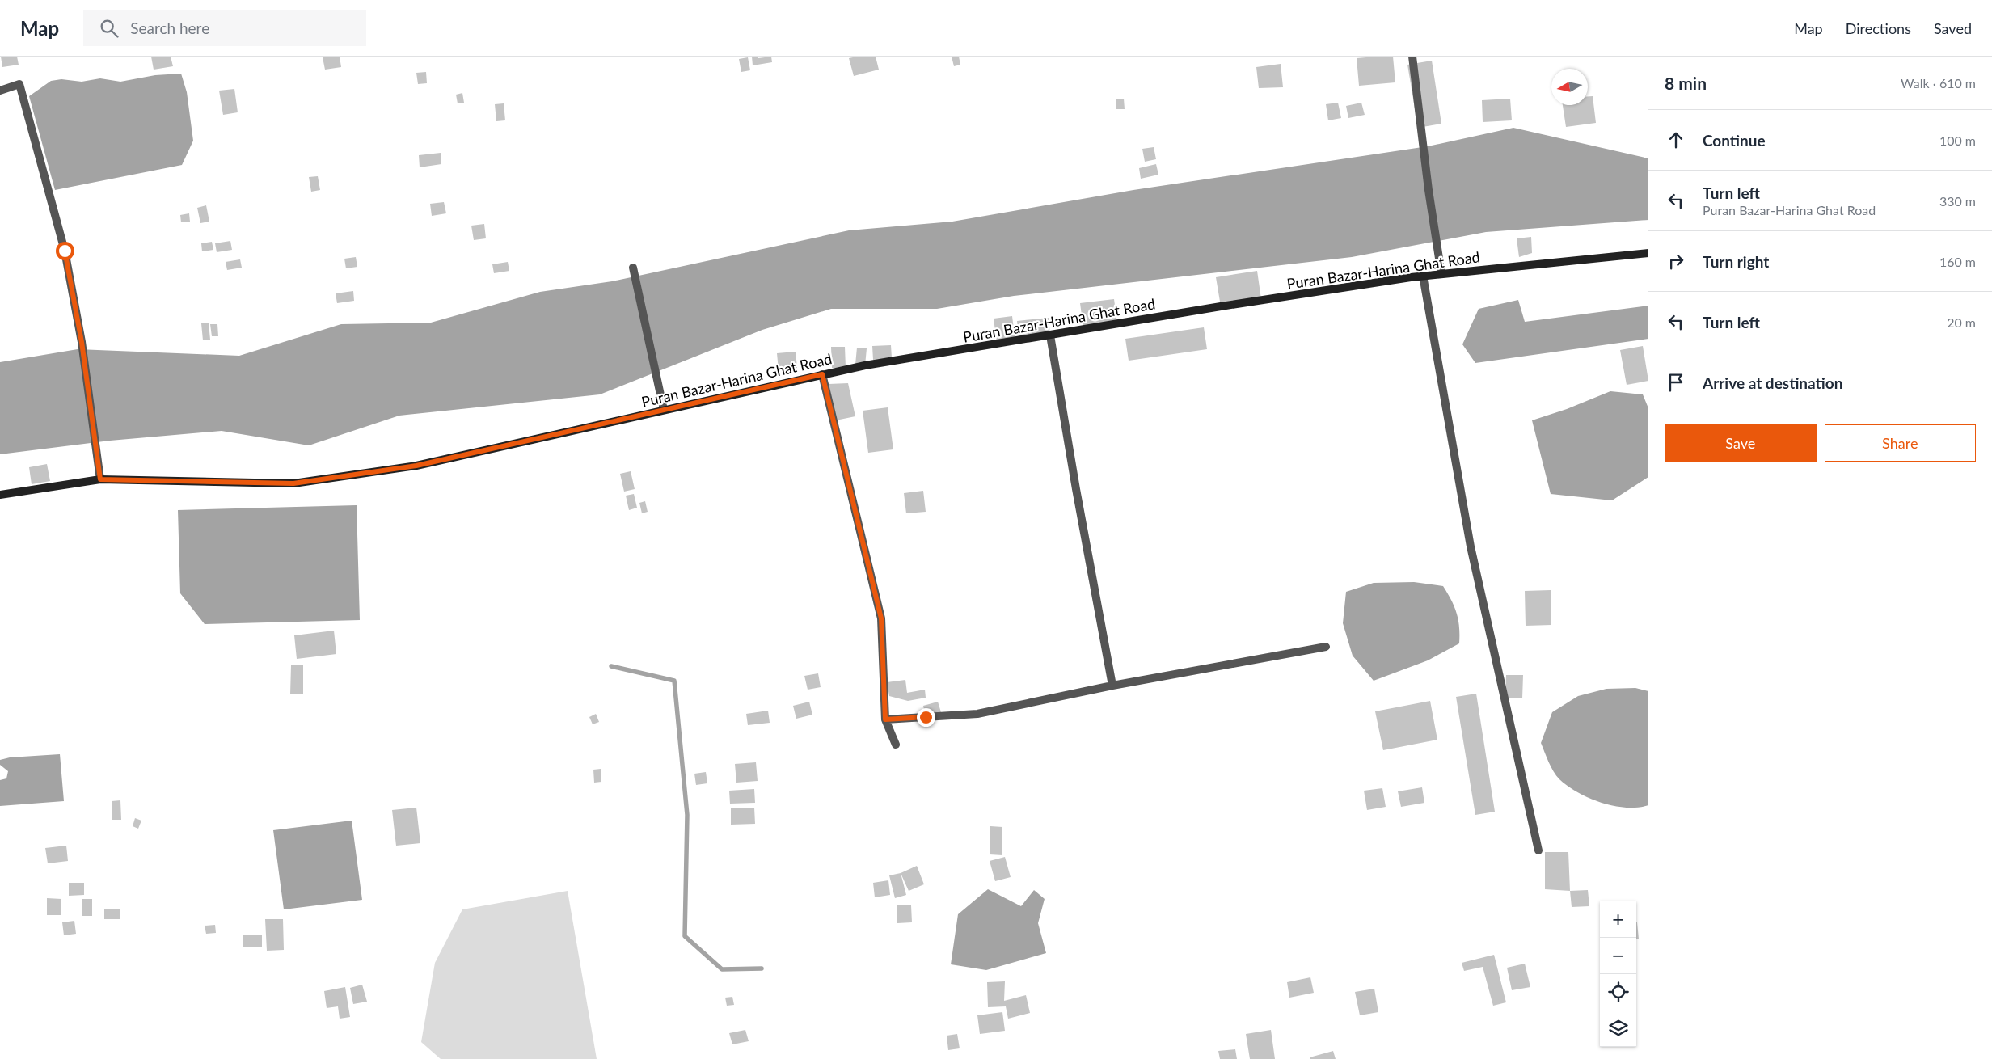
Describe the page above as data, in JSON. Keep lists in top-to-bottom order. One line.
{"streets":{"main road":["Puran Bazar-Harina Ghat Road"]},"north":"left","page":{"header":"Map","search":"Search here","nav":["Map","Directions","Saved"],"heading":["8 min","Walk · 610 m"],"list":[["Continue","100 m"],["Turn left","Puran Bazar-Harina Ghat Road","330 m"],["Turn right","160 m"],["Turn left","20 m"],"Arrive at destination"],"buttons":["Save","Share"],"map_buttons":["+","−"]}}
